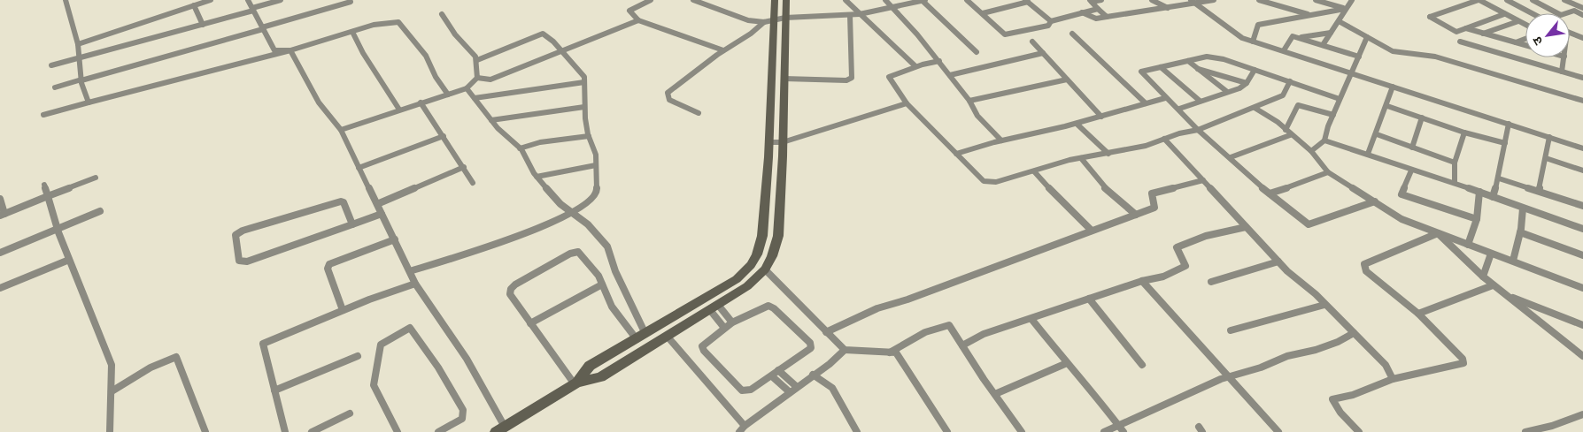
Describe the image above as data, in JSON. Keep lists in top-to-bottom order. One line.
{"north":"bottom left"}
